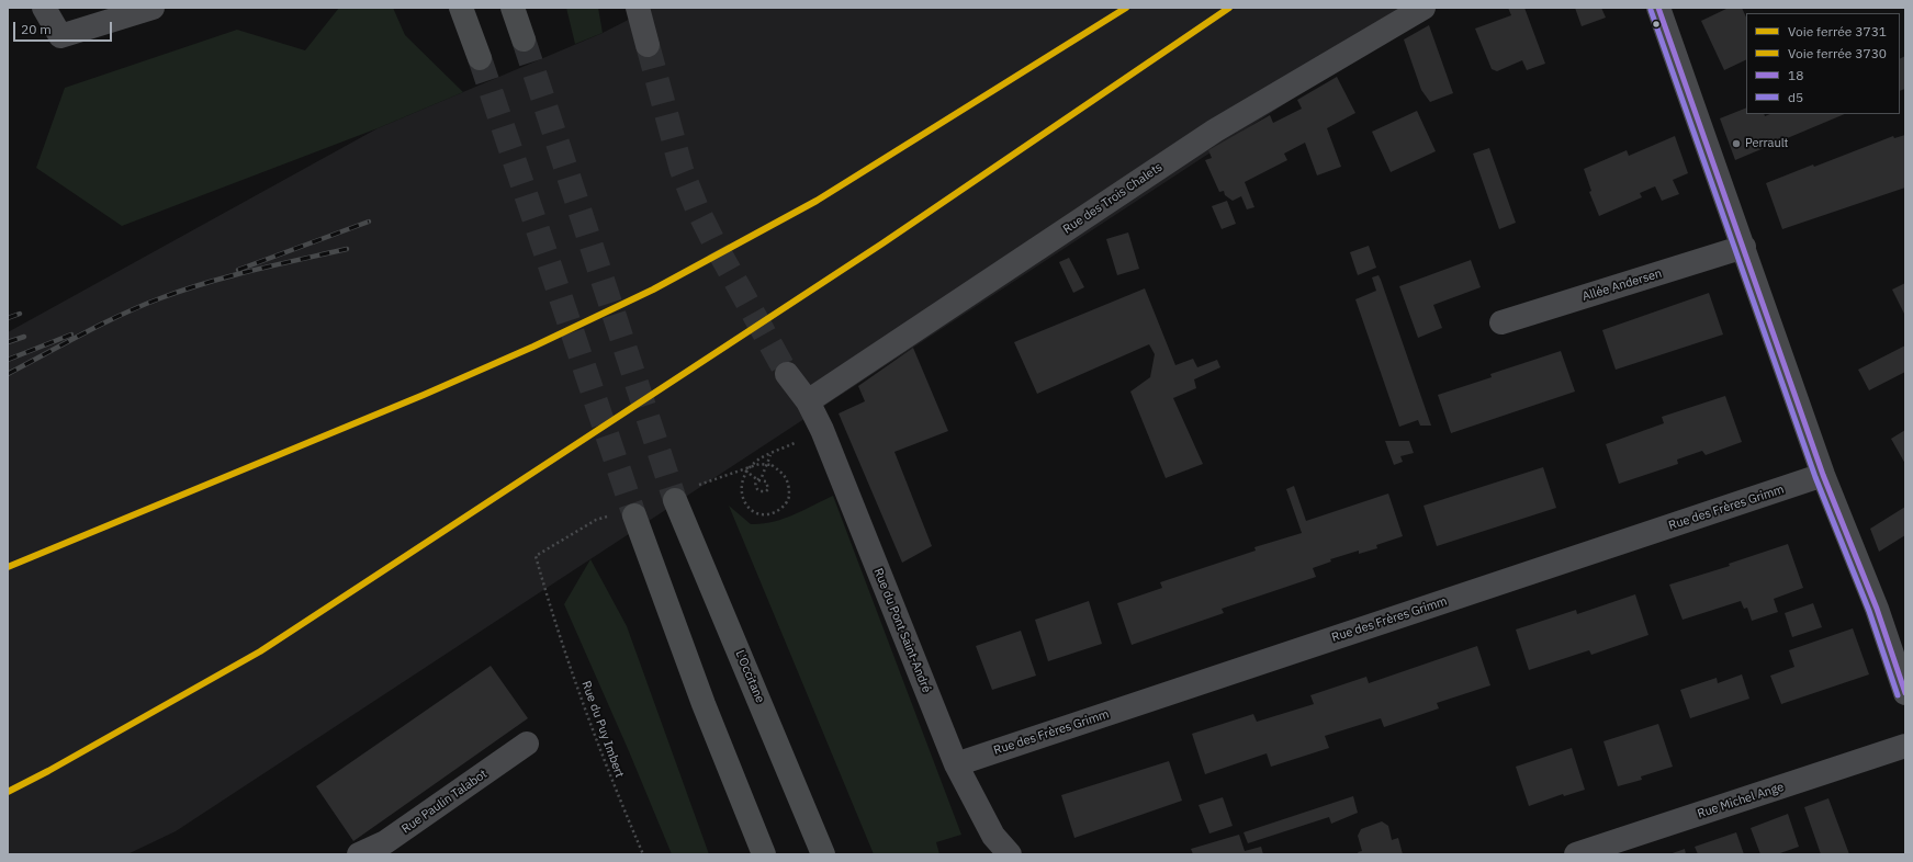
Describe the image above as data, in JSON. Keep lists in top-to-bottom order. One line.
{"streets":{"highway":["L'Occitane"],"street":["Rue des Trois Chalets","Allée Andersen","Rue des Frères Grimm","Rue du Pont Saint-André","Rue Michel Ange","Rue Paulin Talabot"],"path":["Rue du Puy Imbert"]},"crossings":[["Rue des Trois Chalets","Rue du Pont Saint-André"],["Rue des Frères Grimm","Rue du Pont Saint-André"]],"places":["Perrault"],"lines":["rail line 3731","rail line 3730","transit line 18","transit line d5"],"legend":["Voie ferrée 3731","Voie ferrée 3730","18","d5"],"scale_bar":"20 m"}
